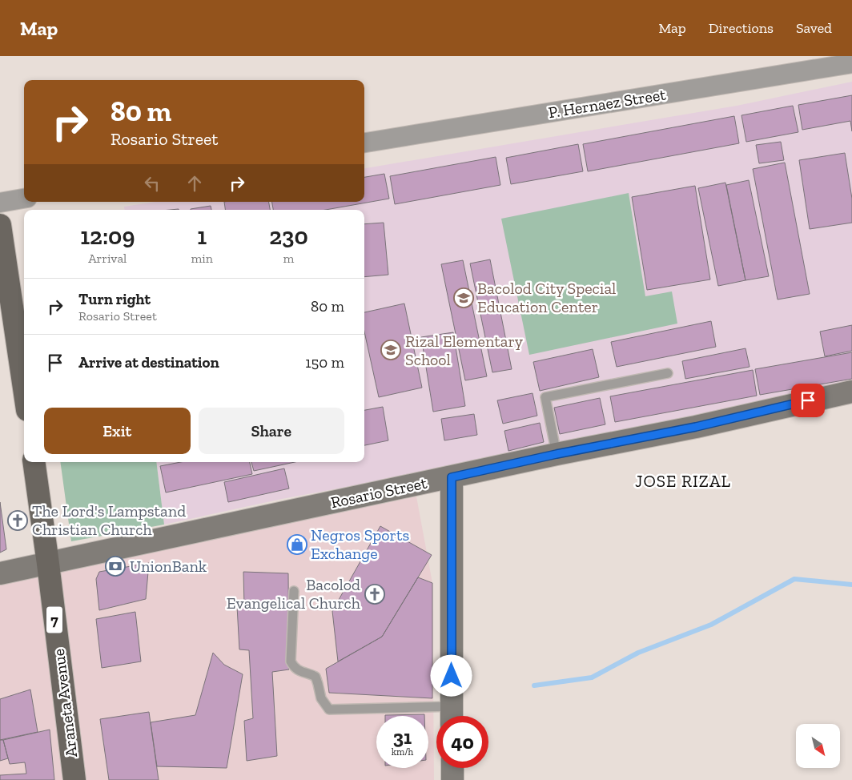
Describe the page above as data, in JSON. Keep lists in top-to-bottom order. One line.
{"streets":{"main road":["7","Araneta Avenue"],"street":["P. Hernaez Street","Rosario Street"]},"crossings":[["Rosario Street","Araneta Avenue"]],"districts":["JOSE RIZAL"],"places":{"school or university":["Bacolod City Special Education Center","Rizal Elementary School"],"church":["The Lord's Lampstand Christian Church","Bacolod Evangelical Church"],"shop":["Negros Sports Exchange"],"bank":["UnionBank"]},"north":"bottom right","page":{"header":"Map","nav":["Map","Directions","Saved"],"turn":["80 m","Rosario Street"],"eta":["12:09","Arrival","1","min","230","m"],"list":[{"name":"Turn right","note":"Rosario Street","value":"80 m"},{"name":"Arrive at destination","value":"150 m"}],"buttons":["Exit","Share"],"speed":"31 km/h","limit":"40"}}
